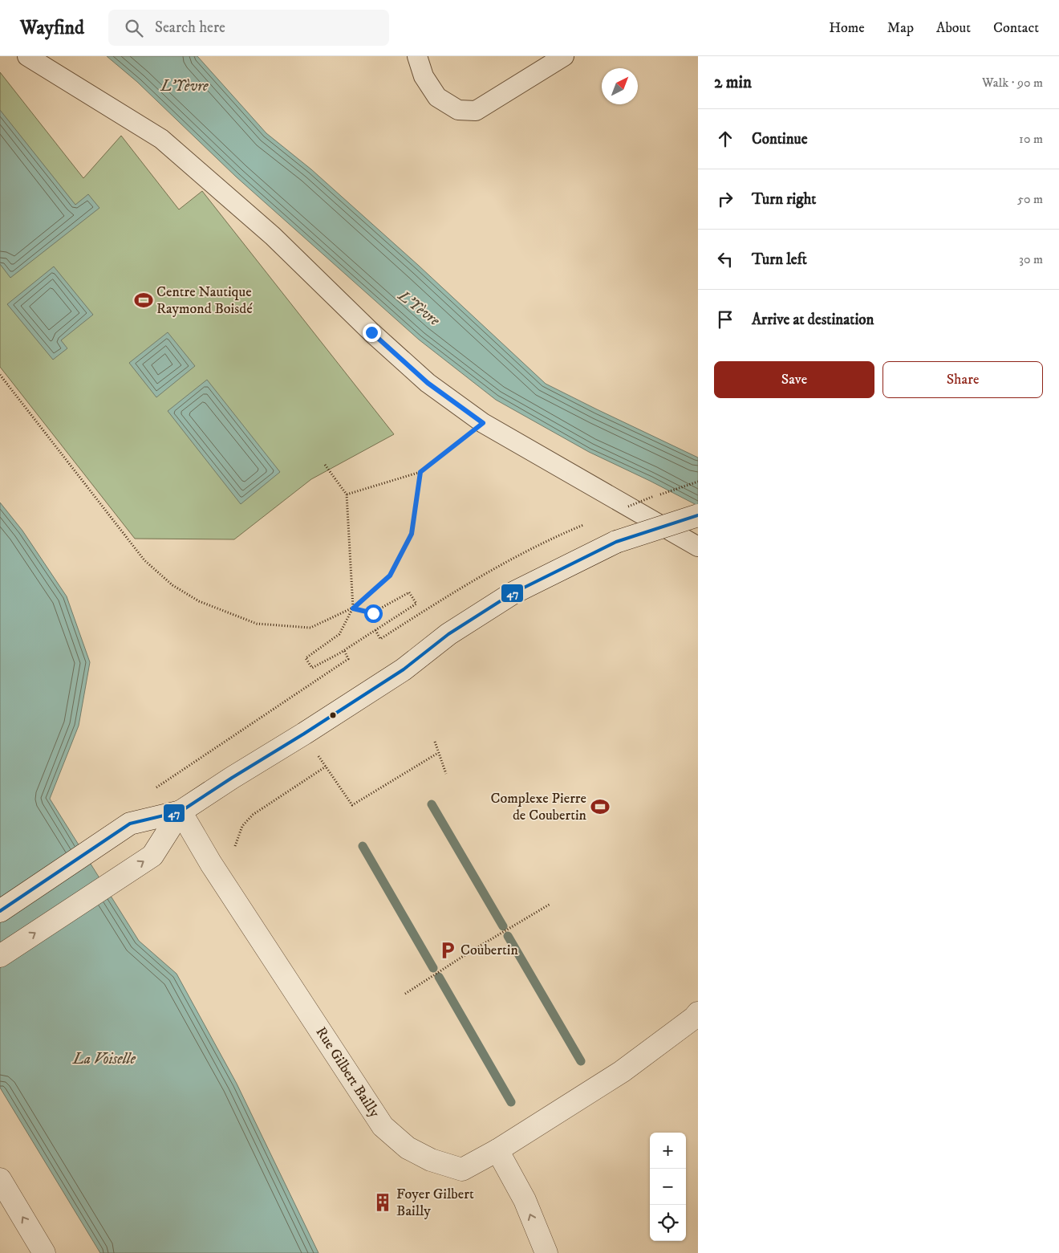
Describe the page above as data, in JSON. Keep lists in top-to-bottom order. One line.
{"streets":{"main road":["Rue Gilbert Bailly"]},"water":["L'Yèvre","La Voiselle"],"places":{"sports":["Centre Nautique Raymond Boisdé","Complexe Pierre de Coubertin"],"parking":["Coubertin"],"building":["Foyer Gilbert Bailly"]},"lines":["transit line 47"],"north":"top right","page":{"header":"Wayfind","search":"Search here","nav":["Home","Map","About","Contact"],"heading":["2 min","Walk · 90 m"],"list":[["Continue","10 m"],["Turn right","50 m"],["Turn left","30 m"],"Arrive at destination"],"buttons":["Save","Share"],"map_buttons":["+","−"]}}
